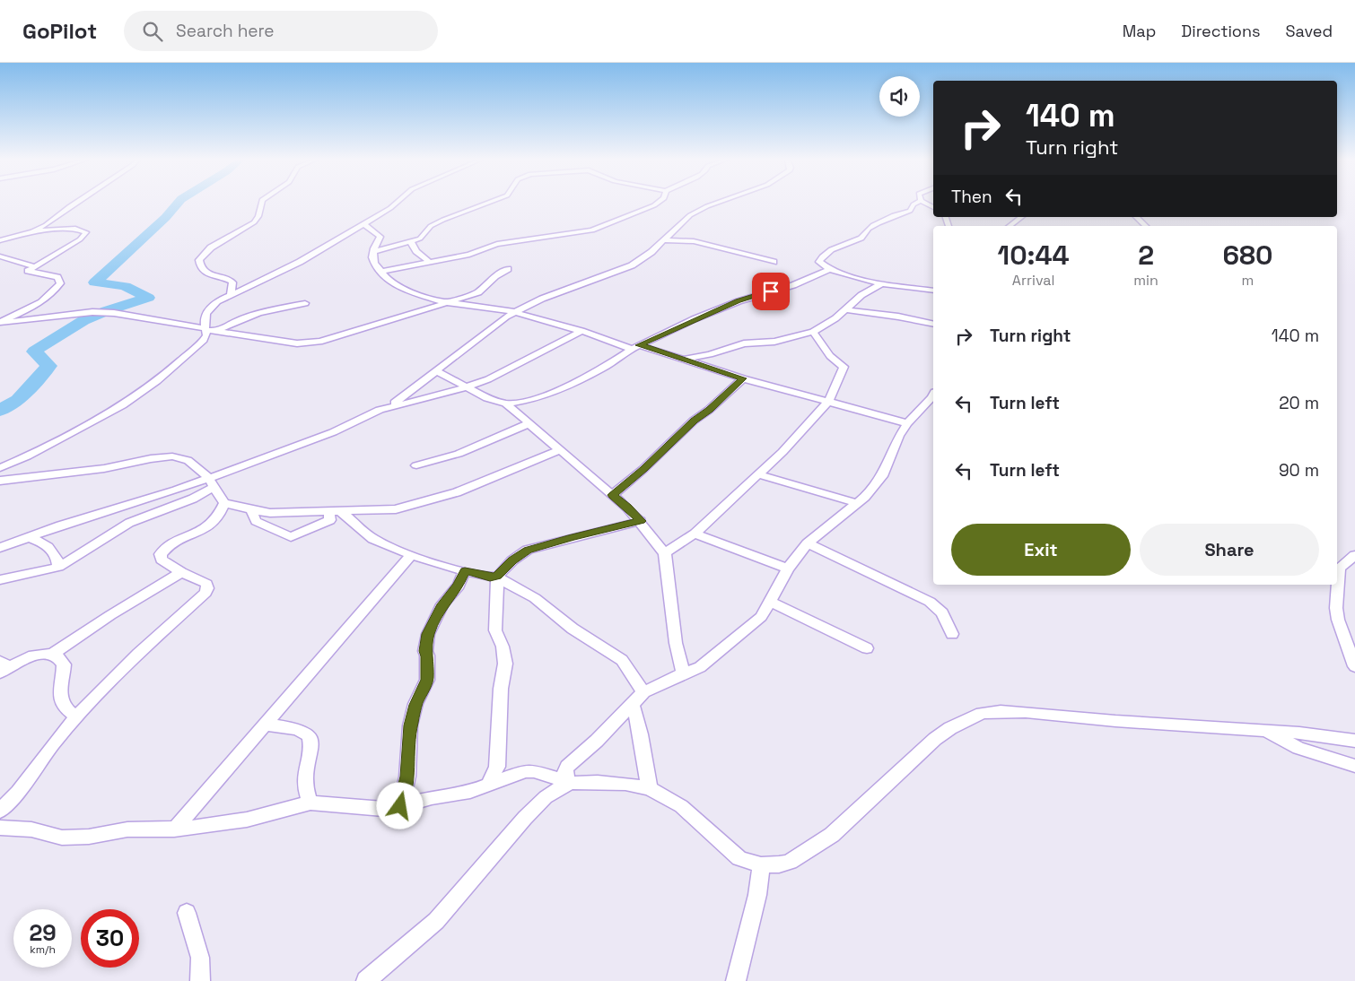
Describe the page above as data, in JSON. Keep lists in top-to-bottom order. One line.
{"page":{"header":"GoPilot","search":"Search here","nav":["Map","Directions","Saved"],"turn":["140 m","Turn right"],"then":"Then","eta":["10:44","Arrival","2","min","680","m"],"list":[{"name":"Turn right","value":"140 m"},{"name":"Turn left","value":"20 m"},{"name":"Turn left","value":"90 m"}],"buttons":["Exit","Share"],"speed":"29 km/h","limit":"30"}}
